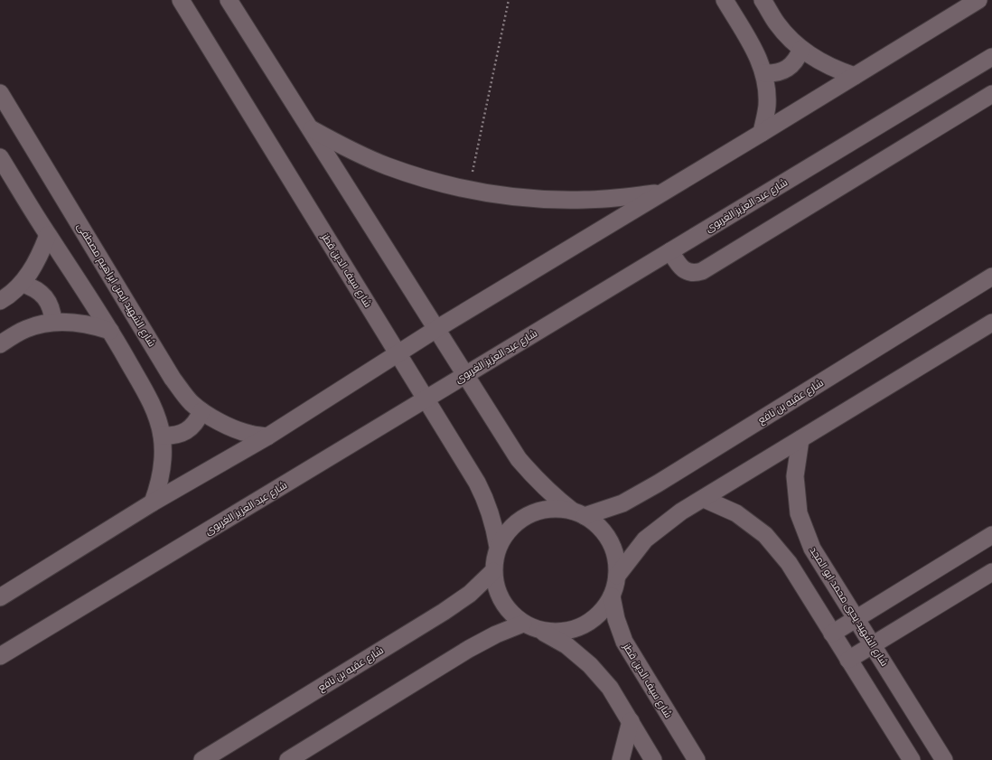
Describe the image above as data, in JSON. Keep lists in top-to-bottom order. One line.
{"streets":{"street":["شارع عبد العزيز الغربوى","شارع سيف الدين قطز","شارع الشهيد ايمن ابراهيم مصطفى","شارع عقبه بن نافع","شارع الشهيد يحيي محمد ابو المجد"]},"crossings":[["شارع عبد العزيز الغربوى","شارع سيف الدين قطز"],["شارع سيف الدين قطز","شارع عقبه بن نافع"]]}
